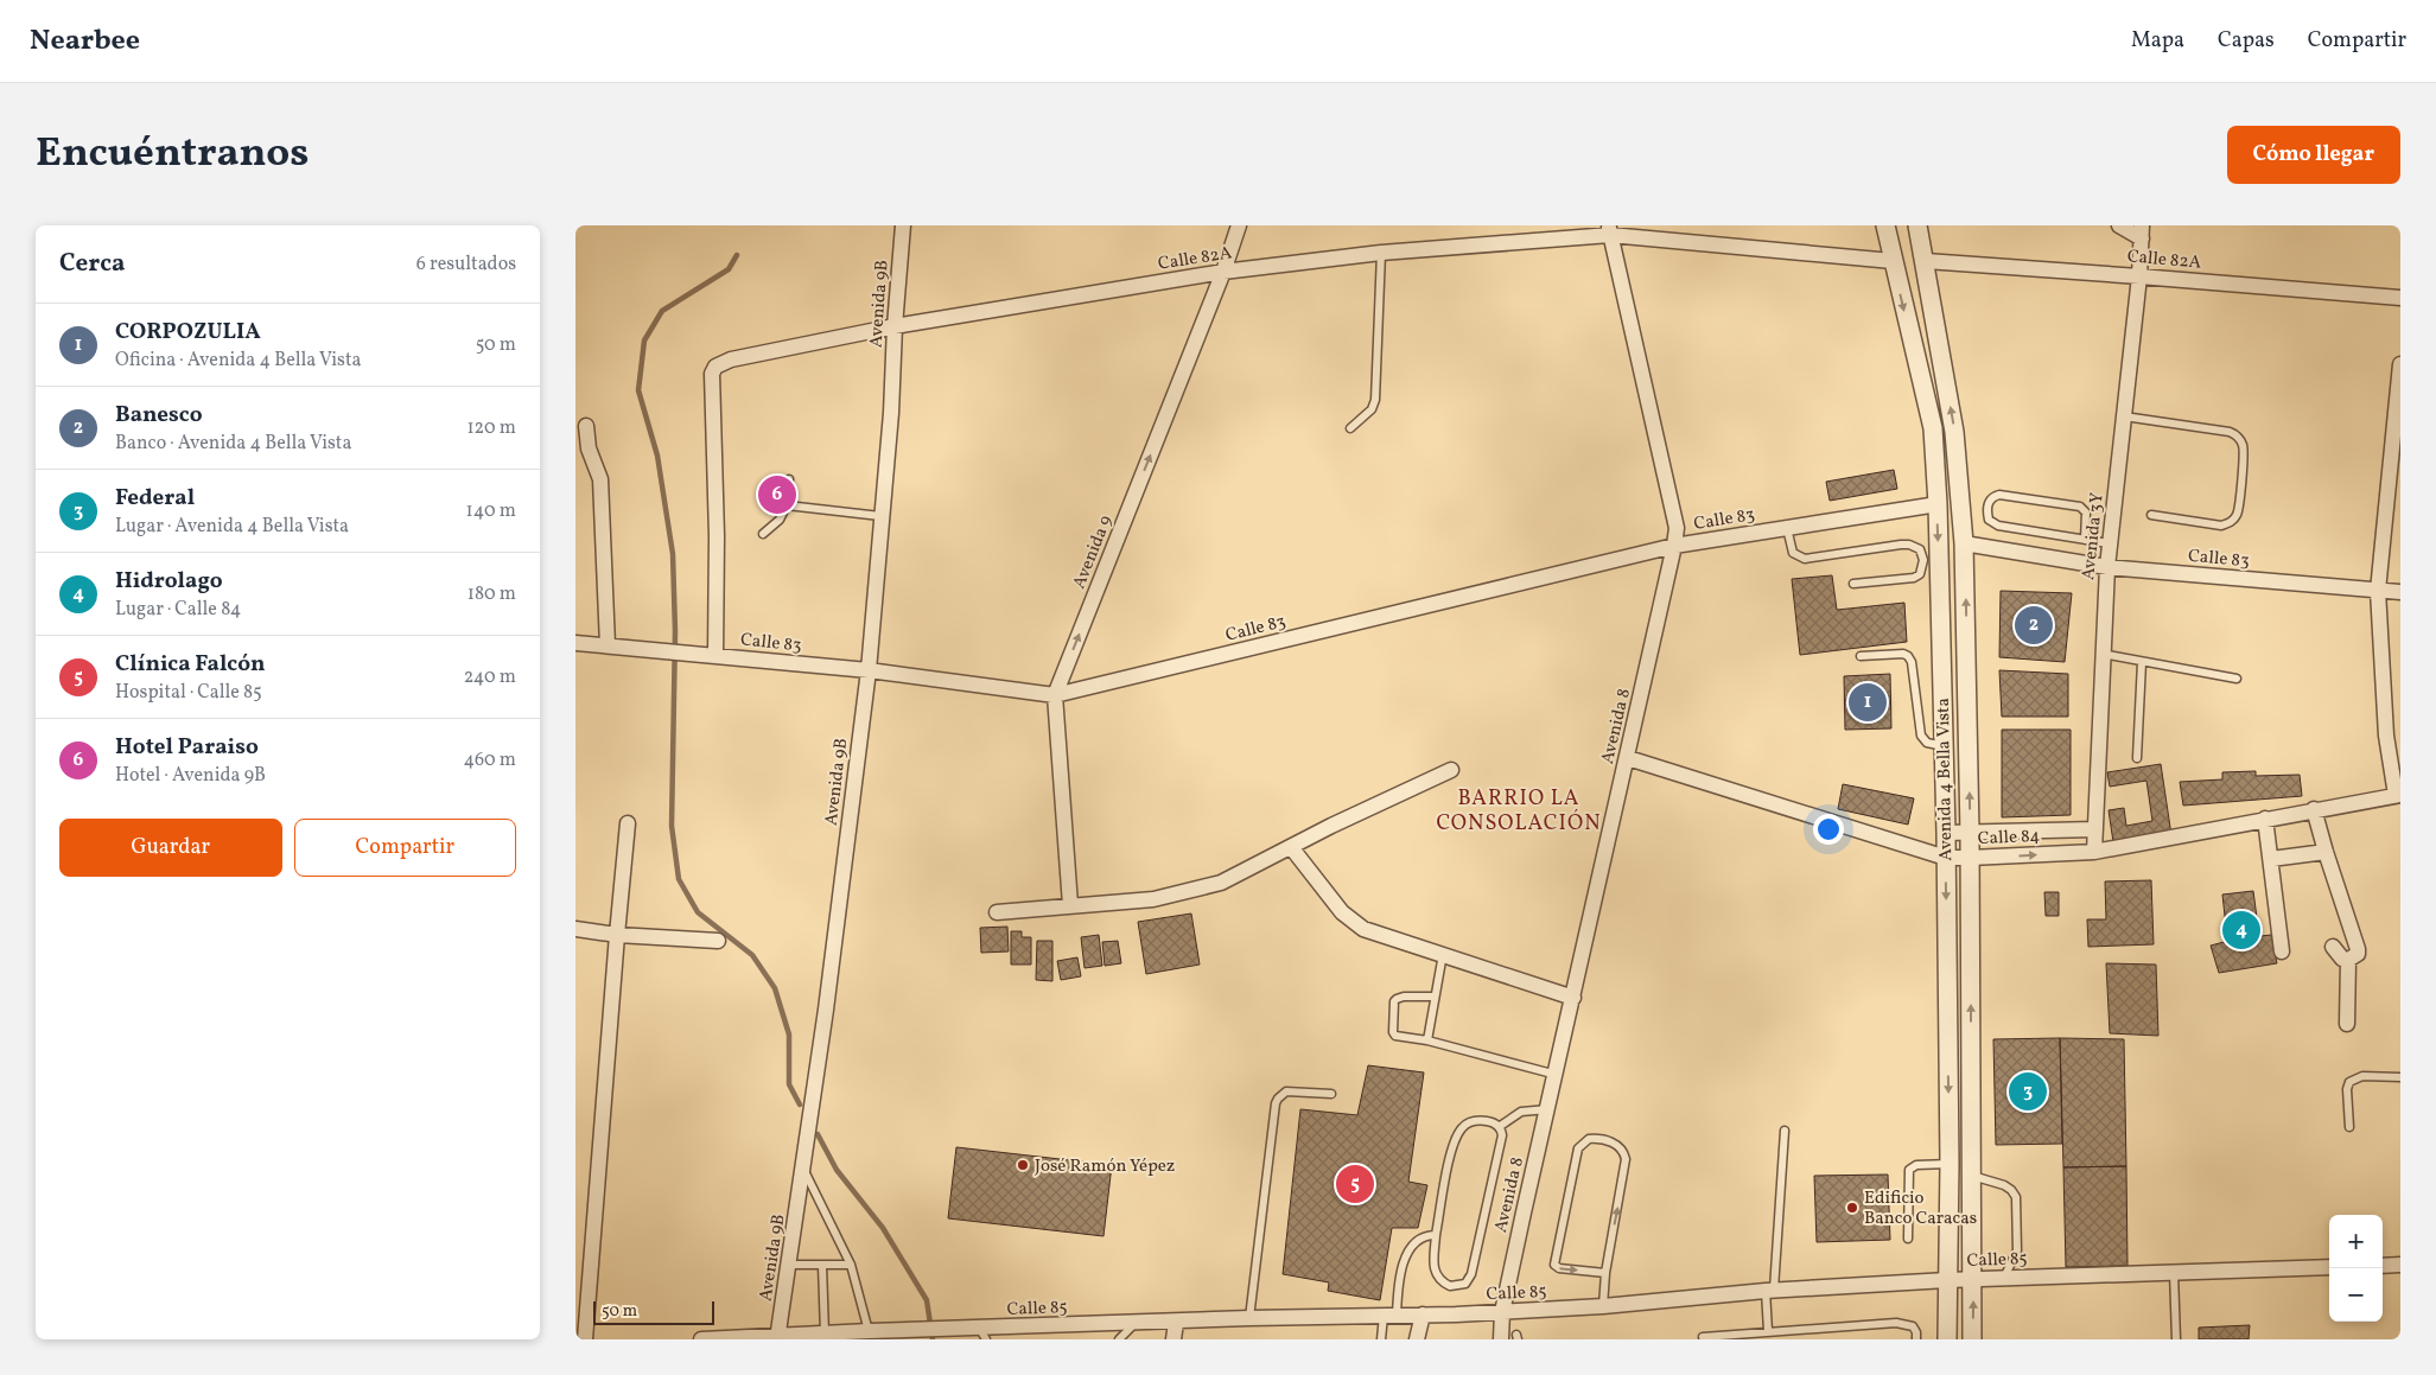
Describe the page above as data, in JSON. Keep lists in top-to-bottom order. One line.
{"streets":{"street":["Calle 82A","Avenida 9B","Calle 83","Avenida 3Y","Avenida 9","Avenida 8","Avenida 4 Bella Vista","Calle 84","Calle 85"]},"crossings":[["Calle 82A","Avenida 9B"],["Calle 82A","Calle 83"],["Calle 82A","Avenida 3Y"],["Calle 82A","Avenida 9"],["Calle 82A","Avenida 8"],["Calle 82A","Avenida 4 Bella Vista"],["Avenida 9B","Calle 83"],["Avenida 9B","Calle 85"],["Calle 83","Avenida 3Y"],["Calle 83","Avenida 9"],["Calle 83","Avenida 8"],["Calle 83","Avenida 4 Bella Vista"],["Avenida 3Y","Calle 84"],["Avenida 8","Calle 84"],["Avenida 8","Calle 85"],["Avenida 4 Bella Vista","Calle 84"],["Avenida 4 Bella Vista","Calle 85"]],"one_way":["Avenida 9"],"districts":["BARRIO LA CONSOLACIÓN"],"places":["José Ramón Yépez","Edificio Banco Caracas"],"scale_bar":"50 m","page":{"header":"Nearbee","nav":["Mapa","Capas","Compartir"],"title":"Encuéntranos","buttons":["Cómo llegar",["Guardar","Compartir"]],"heading":["Cerca","6 resultados"],"list":[{"mark":"1","name":"CORPOZULIA","note":"Oficina · Avenida 4 Bella Vista","value":"50 m"},{"mark":"2","name":"Banesco","note":"Banco · Avenida 4 Bella Vista","value":"120 m"},{"mark":"3","name":"Federal","note":"Lugar · Avenida 4 Bella Vista","value":"140 m"},{"mark":"4","name":"Hidrolago","note":"Lugar · Calle 84","value":"180 m"},{"mark":"5","name":"Clínica Falcón","note":"Hospital · Calle 85","value":"240 m"},{"mark":"6","name":"Hotel Paraiso","note":"Hotel · Avenida 9B","value":"460 m"}],"pins":["6","2","1","4","3","5"],"map_buttons":["+","−"],"scale":"50 m"}}
